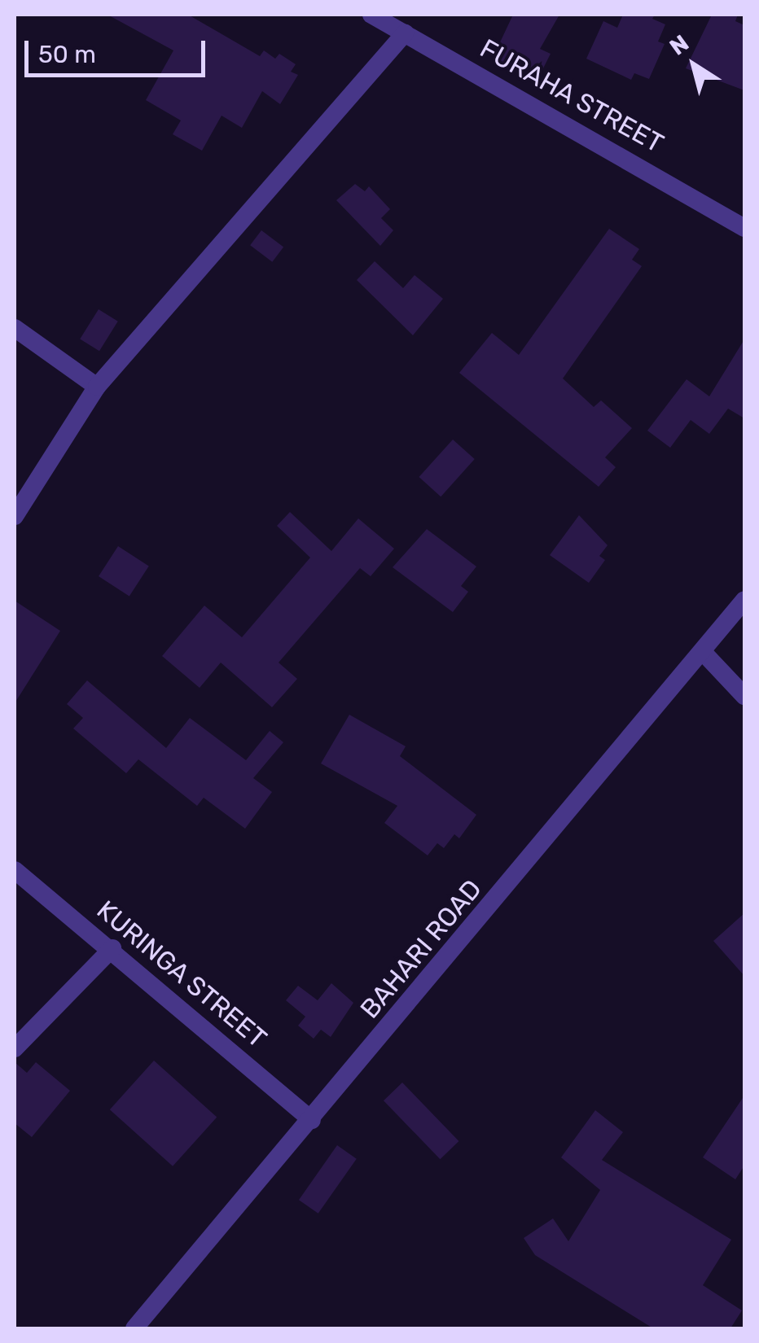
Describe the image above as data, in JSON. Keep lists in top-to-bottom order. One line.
{"streets":{"street":["FURAHA STREET","BAHARI ROAD","KURINGA STREET"]},"crossings":[["BAHARI ROAD","KURINGA STREET"]],"scale_bar":"50 m","north":"top left"}
